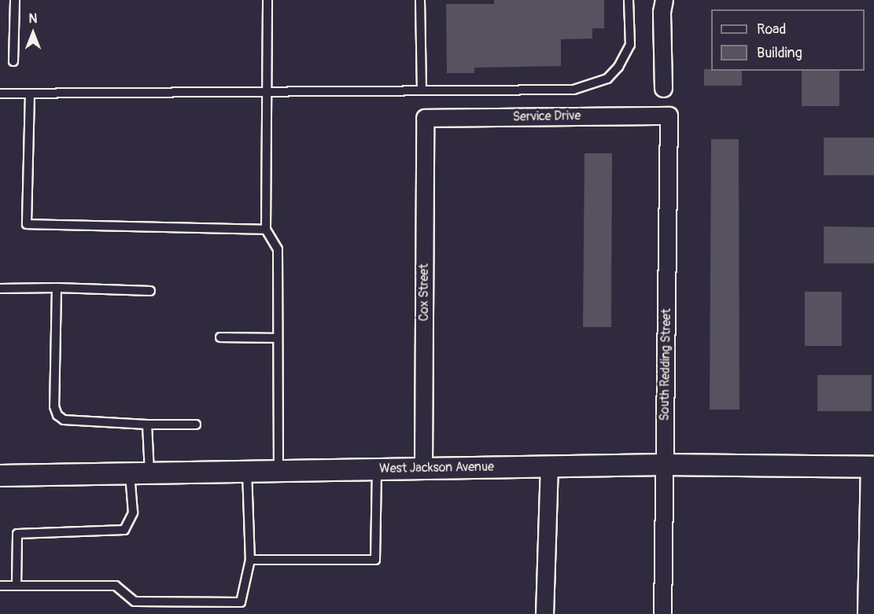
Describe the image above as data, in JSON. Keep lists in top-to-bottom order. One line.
{"streets":{"street":["Service Drive","Cox Street","South Redding Street","West Jackson Avenue"]},"crossings":[["Service Drive","Cox Street"],["Service Drive","South Redding Street"],["Cox Street","West Jackson Avenue"],["South Redding Street","West Jackson Avenue"]],"legend":["Road","Building"],"north":"top"}
